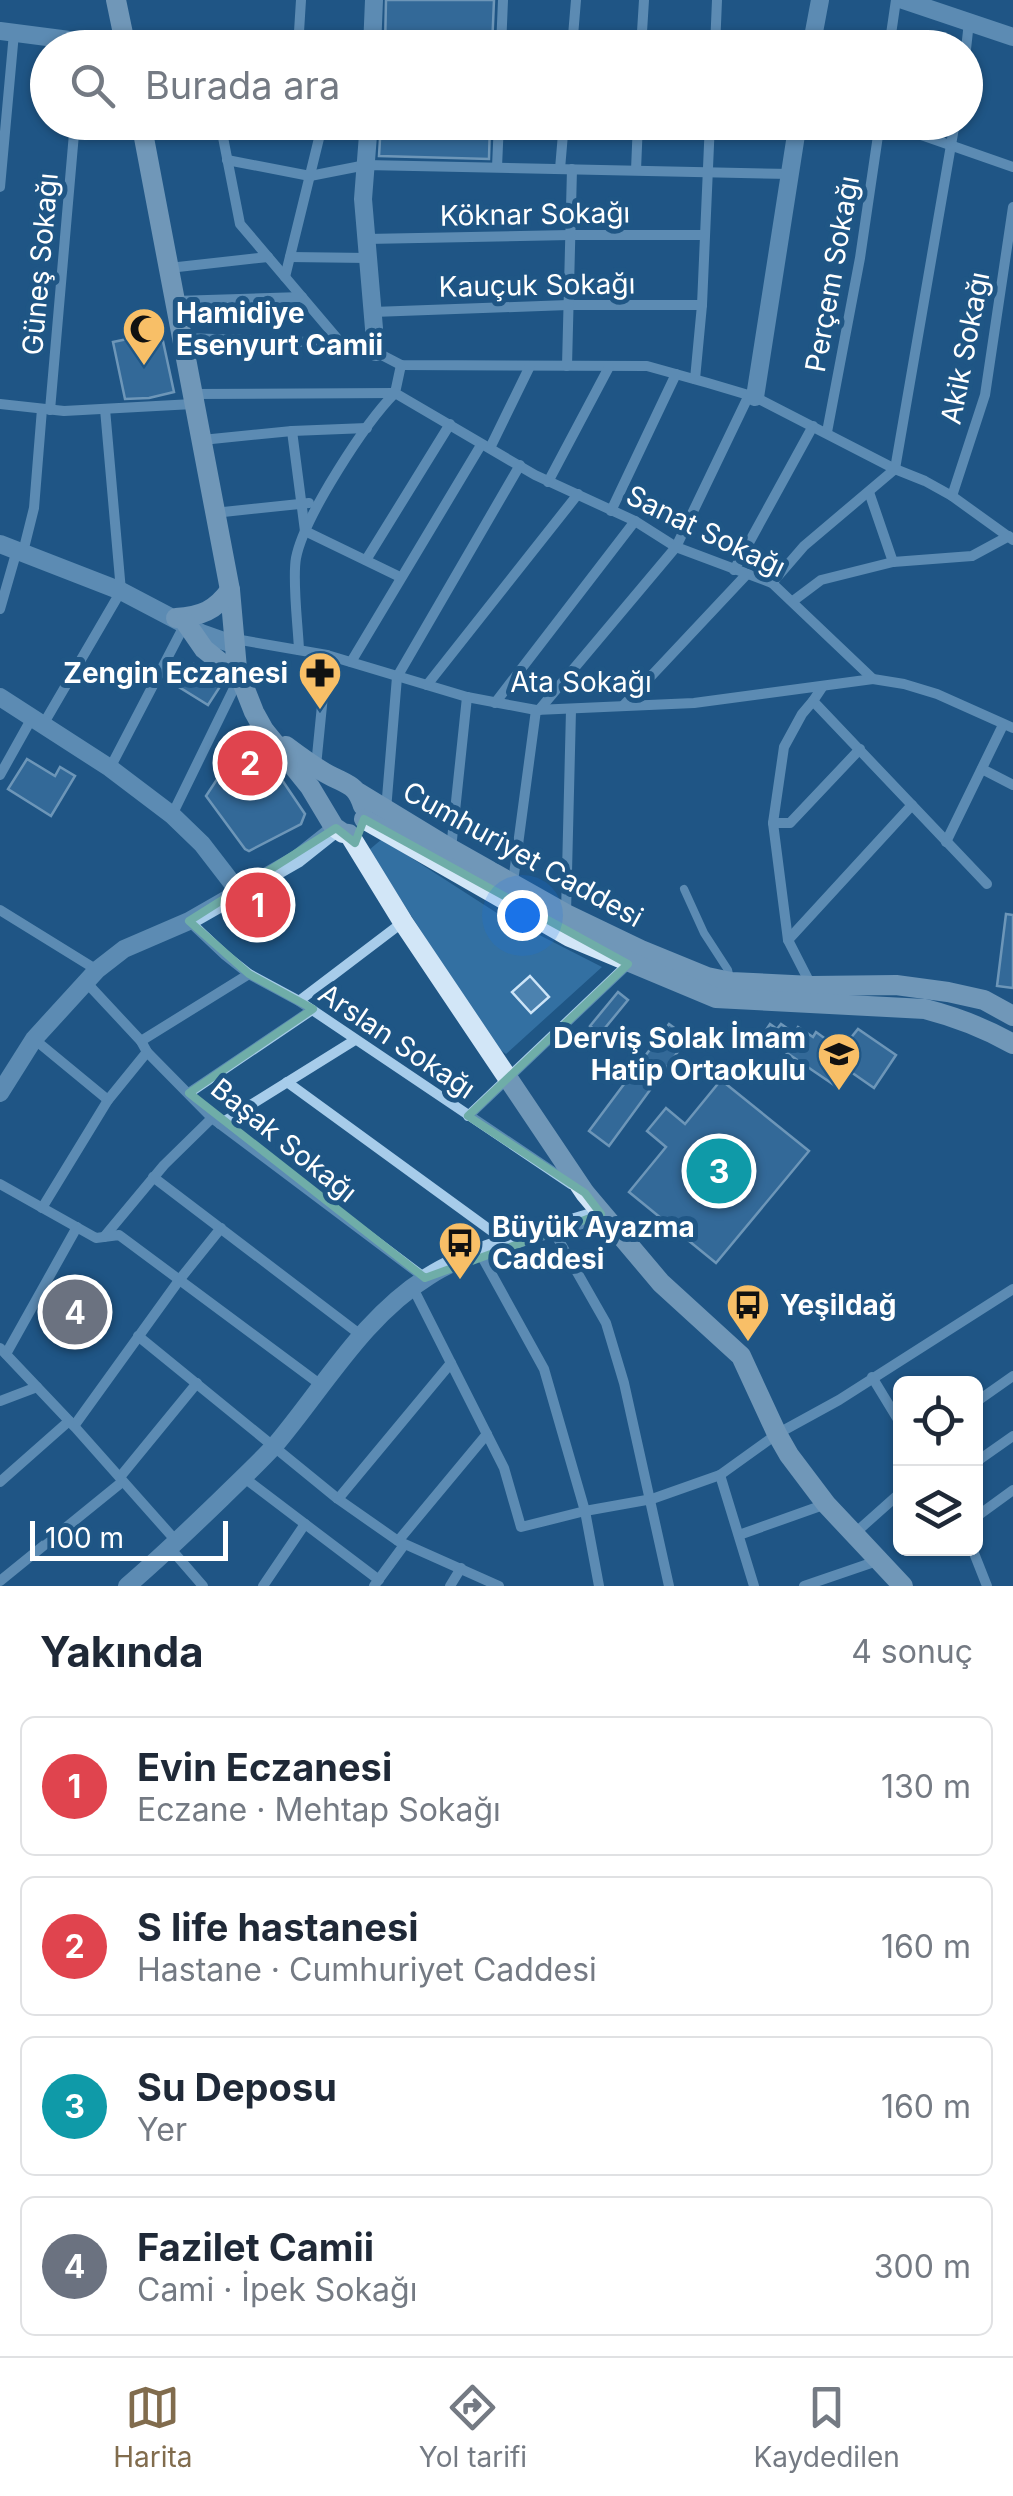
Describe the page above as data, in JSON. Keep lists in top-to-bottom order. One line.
{"streets":{"main road":["Cumhuriyet Caddesi"],"street":["Köknar Sokağı","Güneş Sokağı","Perçem Sokağı","Kauçuk Sokağı","Akik Sokağı","Sanat Sokağı","Ata Sokağı","Arslan Sokağı","Başak Sokağı"]},"crossings":[["Sanat Sokağı","Ata Sokağı"]],"places":{"mosque":["Hamidiye Esenyurt Camii"],"pharmacy":["Zengin Eczanesi"],"school or university":["Derviş Solak İmam Hatip Ortaokulu"],"bus stop":["Büyük Ayazma Caddesi","Yeşildağ"]},"scale_bar":"100 m","page":{"search":"Burada ara","pins":["2","1","3","4"],"scale":"100 m","heading":["Yakında","4 sonuç"],"list":[{"mark":"1","name":"Evin Eczanesi","note":"Eczane · Mehtap Sokağı","value":"130 m"},{"mark":"2","name":"S life hastanesi","note":"Hastane · Cumhuriyet Caddesi","value":"160 m"},{"mark":"3","name":"Su Deposu","note":"Yer","value":"160 m"},{"mark":"4","name":"Fazilet Camii","note":"Cami · İpek Sokağı","value":"300 m"}],"nav":["Harita","Yol tarifi","Kaydedilen"]}}
